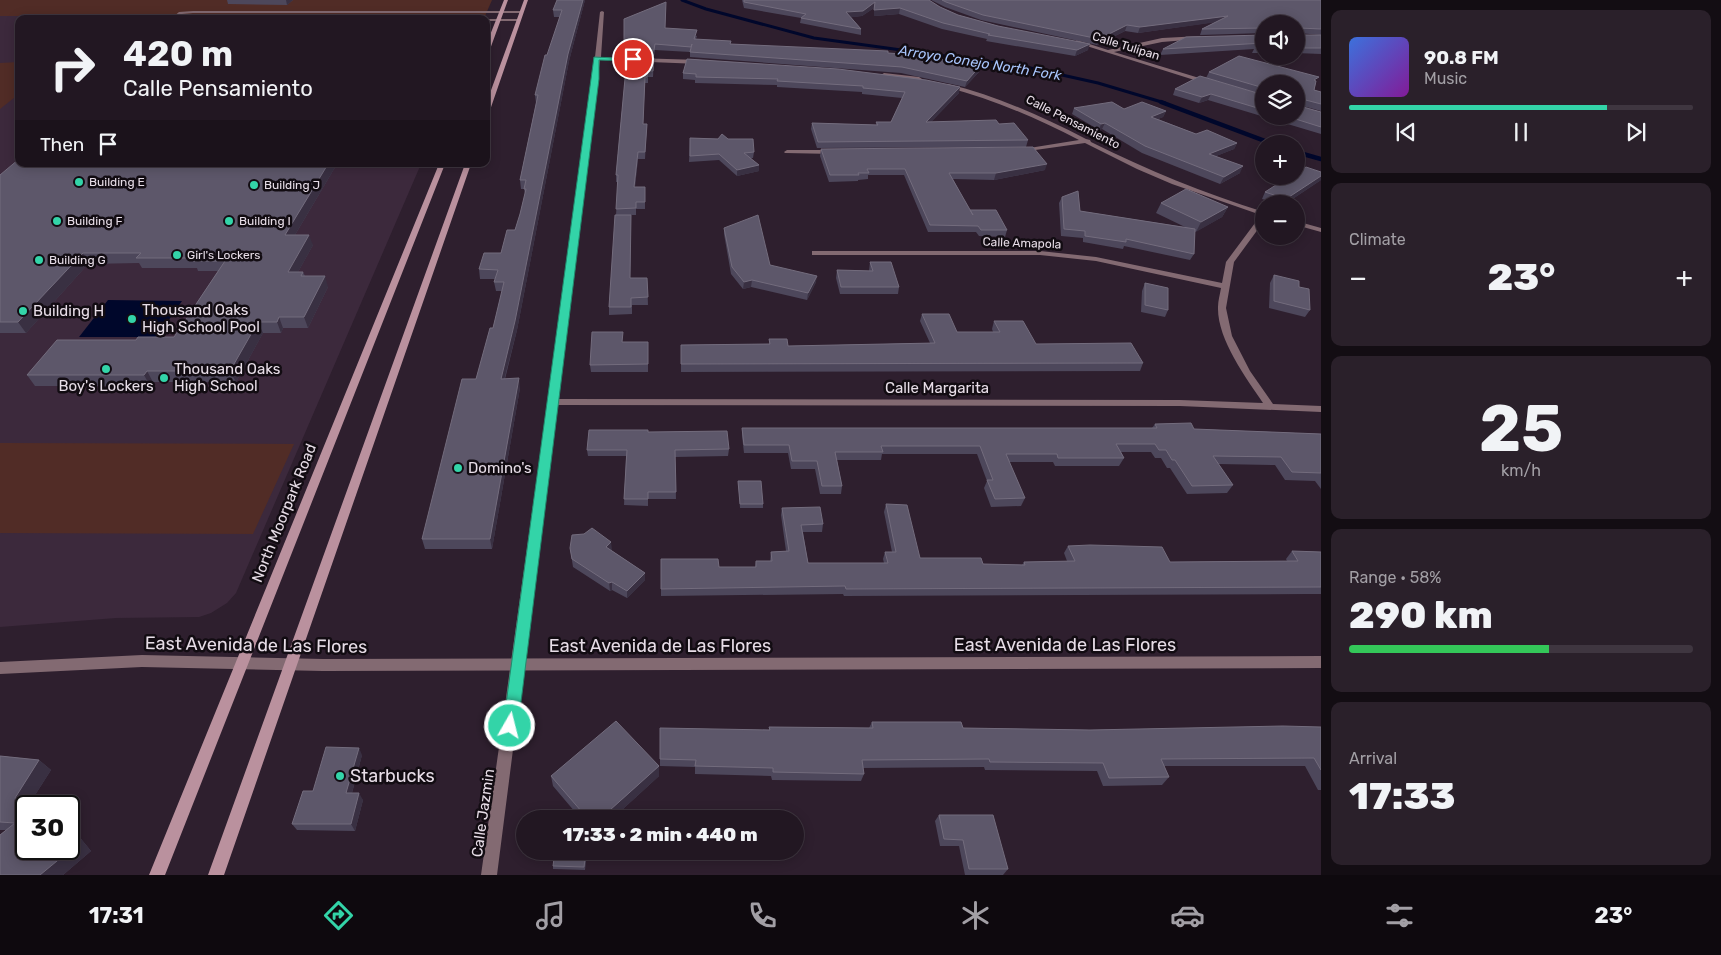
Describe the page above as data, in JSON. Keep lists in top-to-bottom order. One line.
{"streets":{"main road":["North Moorpark Road"],"street":["Calle Tulipan","Calle Pensamiento","Calle Amapola","Calle Margarita","East Avenida de Las Flores","Calle Jazmin"]},"crossings":[["Calle Margarita","Calle Jazmin"],["North Moorpark Road","East Avenida de Las Flores"],["East Avenida de Las Flores","Calle Jazmin"]],"water":["Arroyo Conejo North Fork"],"places":["Building E","Building J","Building F","Building I","Girl's Lockers","Building G","Building H","Thousand Oaks High School Pool","Boy's Lockers","Thousand Oaks High School","Domino's","Starbucks"],"page":{"map_buttons":["+","−"],"turn":["420 m","Calle Pensamiento"],"song":["90.8 FM","Music"],"then":"Then","tile":["Climate",["25","km/h"],["Range · 58%","290 km"],["Arrival","17:33"]],"heat":["−","23°","+"],"limit":"30","trip":"17:33 · 2 min · 440 m","tabs":["17:31","23°"]}}
